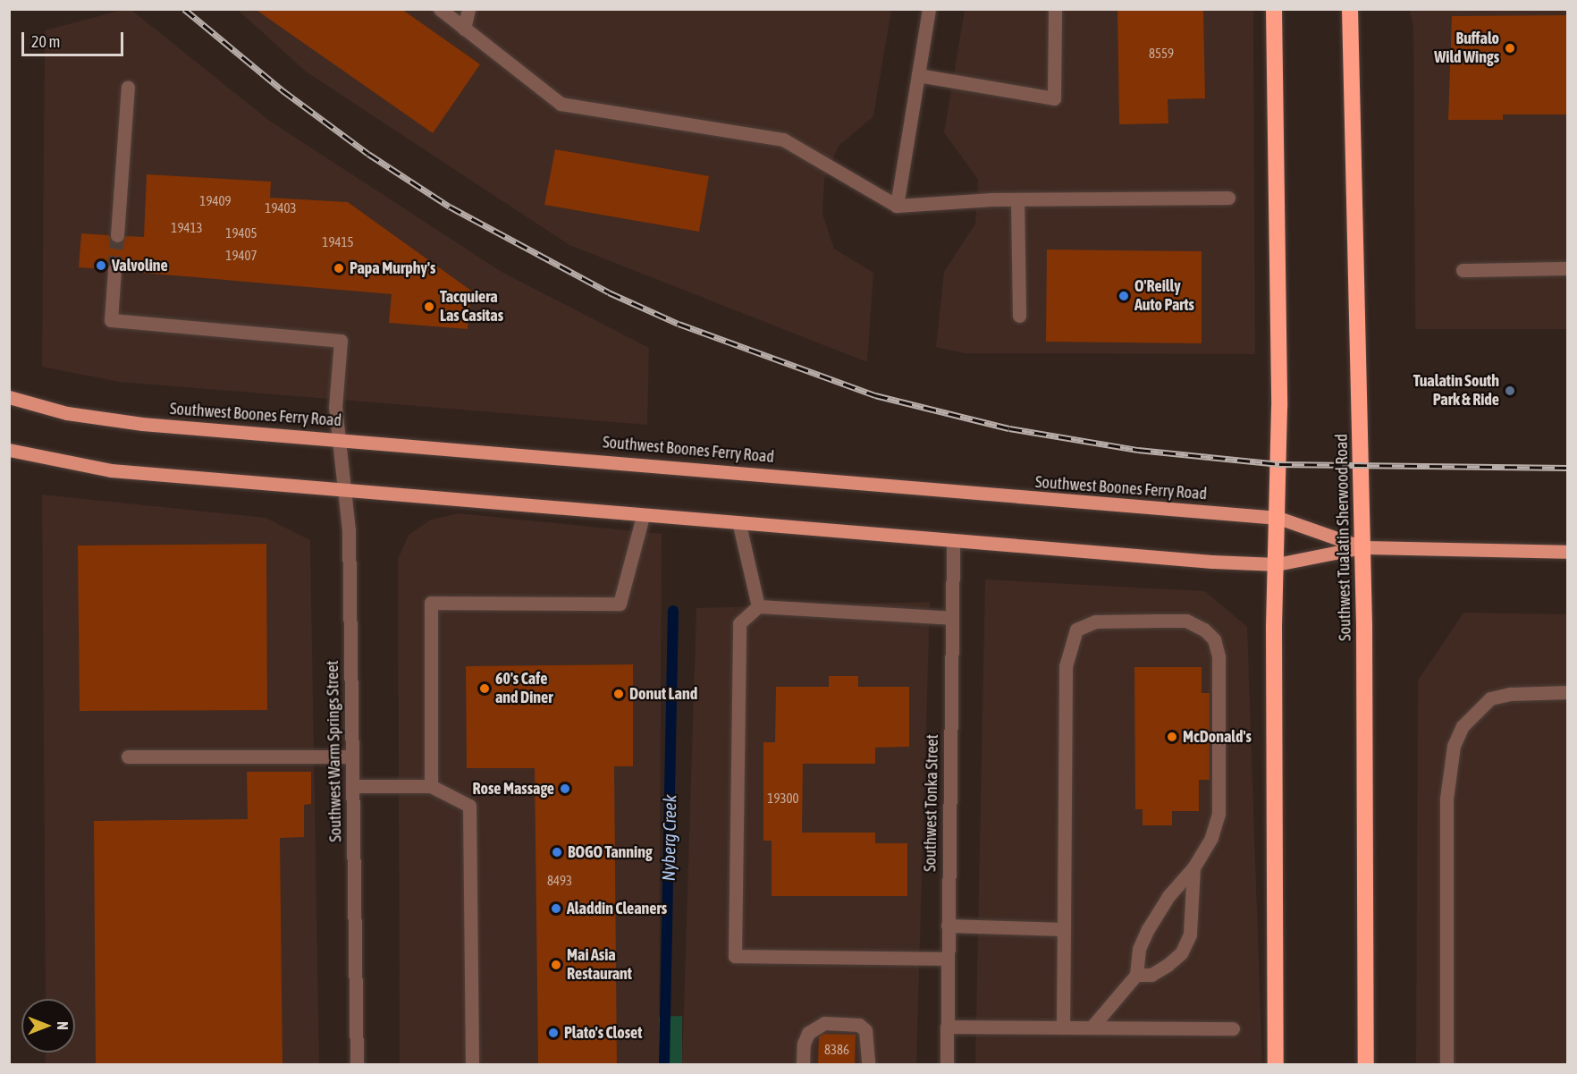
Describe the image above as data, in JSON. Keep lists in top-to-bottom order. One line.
{"streets":{"highway":["Southwest Tualatin Sherwood Road"],"main road":["Southwest Boones Ferry Road"],"street":["Southwest Warm Springs Street","Southwest Tonka Street"]},"crossings":[["Southwest Boones Ferry Road","Southwest Tualatin Sherwood Road"],["Southwest Boones Ferry Road","Southwest Warm Springs Street"],["Southwest Boones Ferry Road","Southwest Tonka Street"]],"water":["Nyberg Creek"],"places":["Buffalo Wild Wings","Valvoline","Papa Murphy's","O'Reilly Auto Parts","Tacquiera Las Casitas","Tualatin South Park & Ride","60's Cafe and Diner","Donut Land","McDonald's","Rose Massage","BOGO Tanning","Aladdin Cleaners","Mai Asia Restaurant","Plato's Closet"],"house_numbers":["8559","19409","19403","19413","19405","19415","19407","19300","8493","8386"],"scale_bar":"20 m","north":"right"}
